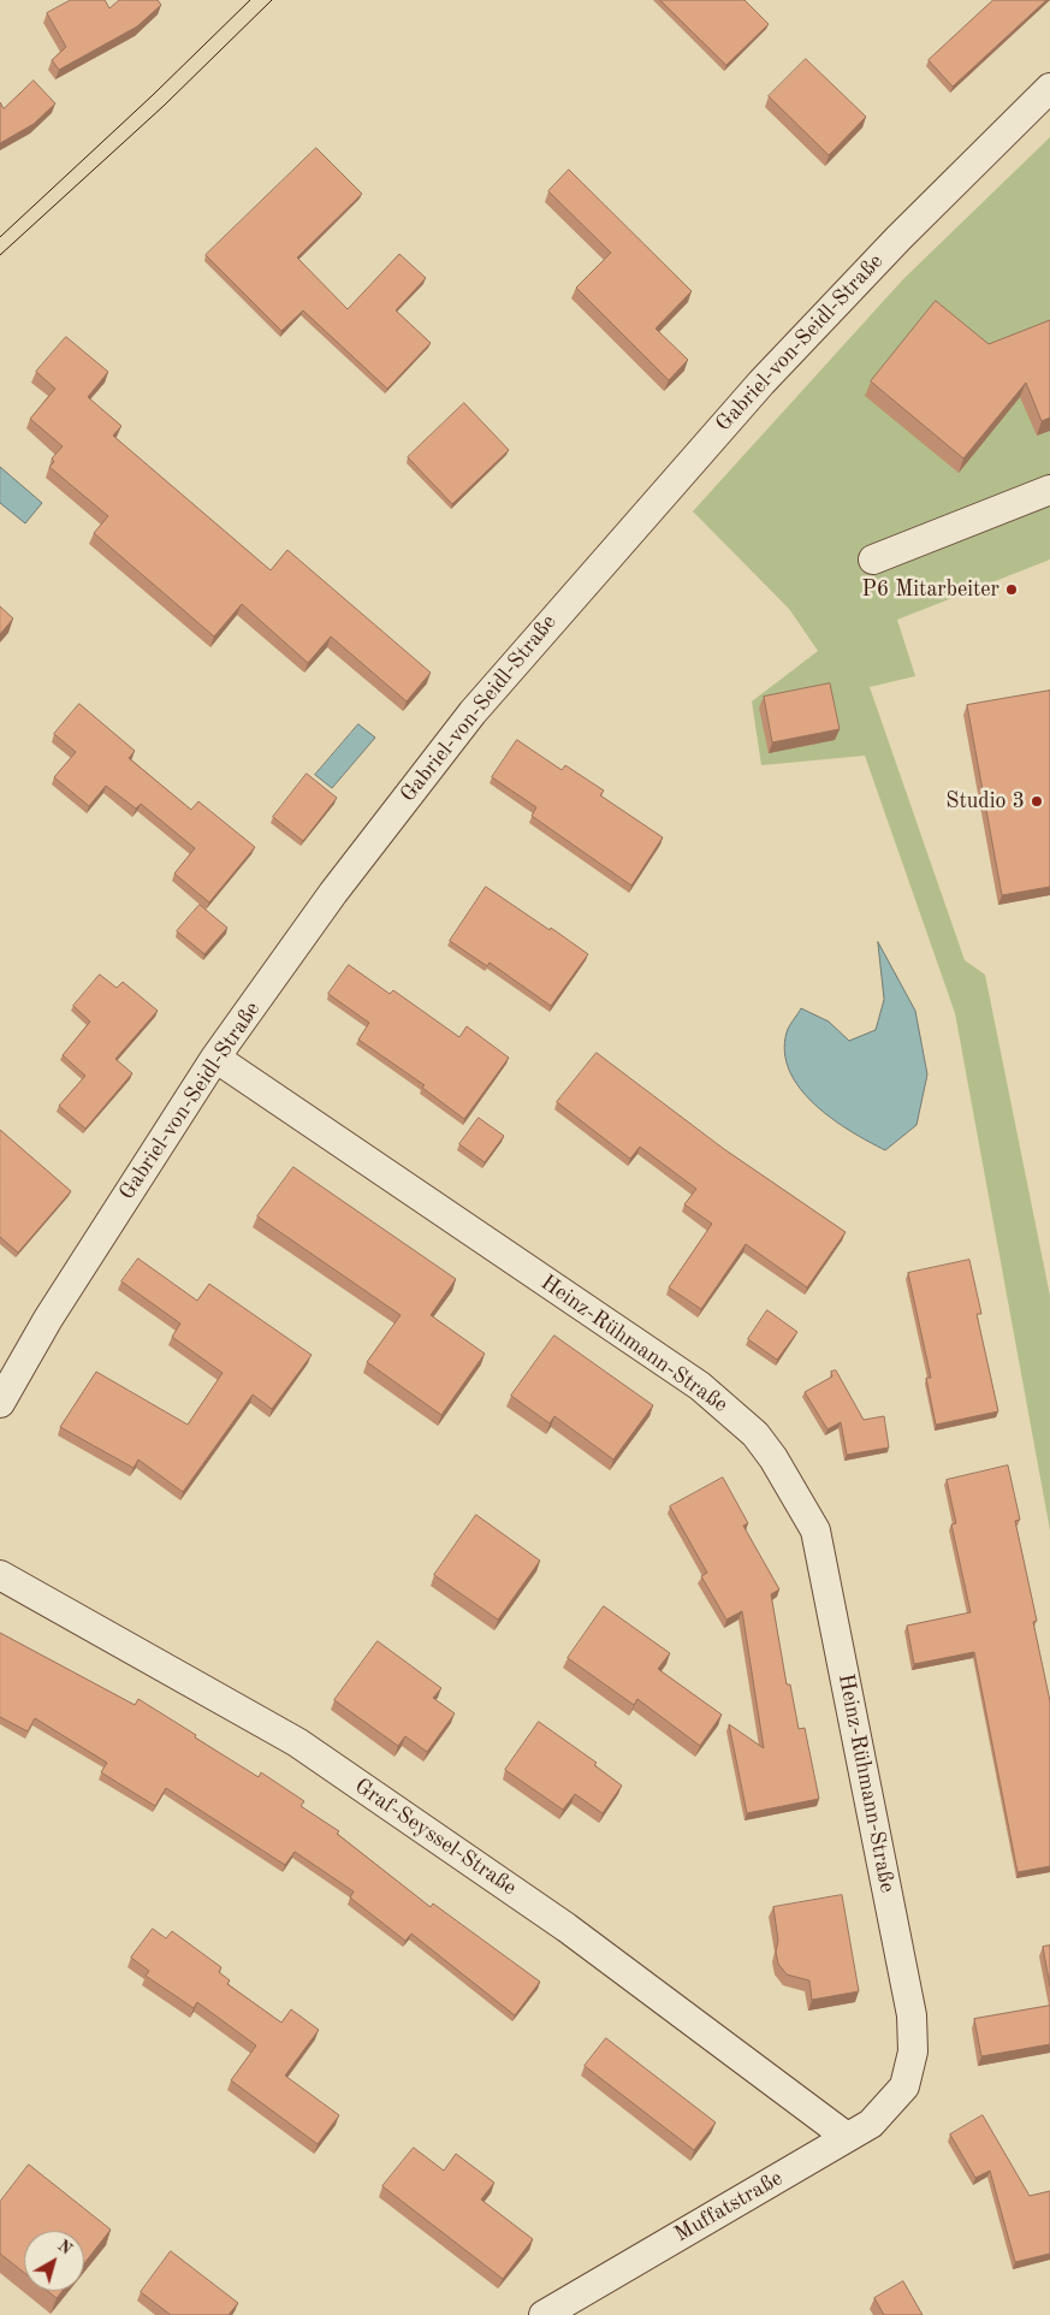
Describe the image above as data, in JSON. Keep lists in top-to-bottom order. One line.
{"streets":{"street":["Gabriel-von-Seidl-Straße","Heinz-Rühmann-Straße","Graf-Seyssel-Straße","Muffatstraße"]},"crossings":[["Gabriel-von-Seidl-Straße","Heinz-Rühmann-Straße"],["Heinz-Rühmann-Straße","Muffatstraße"],["Graf-Seyssel-Straße","Muffatstraße"]],"places":["P6 Mitarbeiter","Studio 3"],"north":"top right"}
